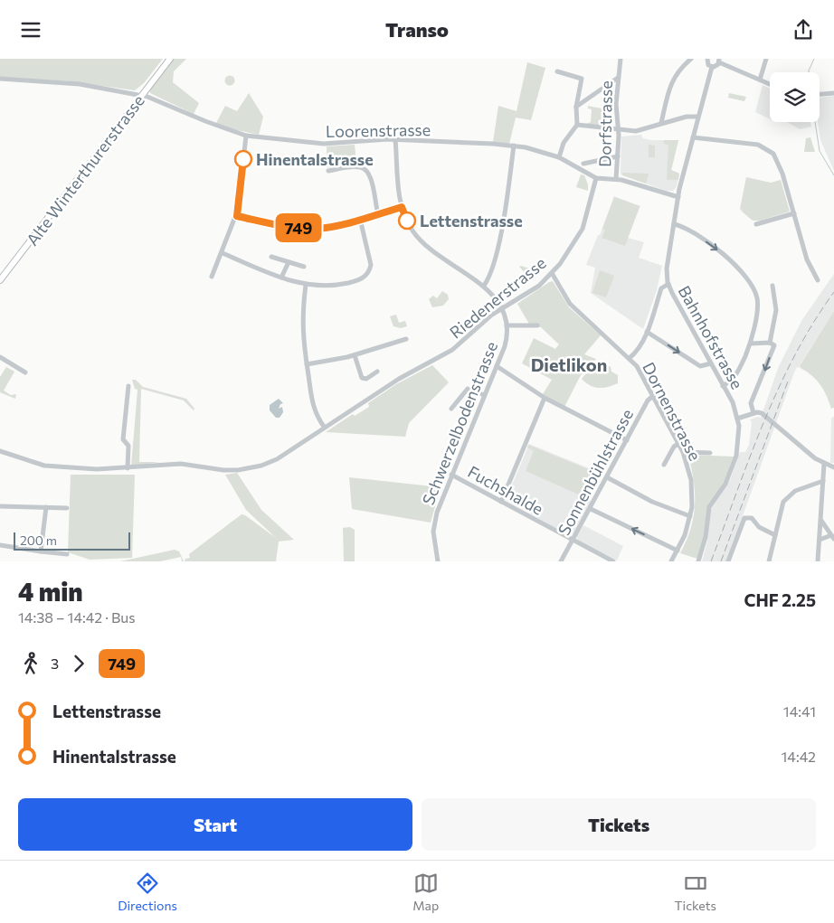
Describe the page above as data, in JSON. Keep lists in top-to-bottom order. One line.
{"streets":{"main road":["Alte Winterthurerstrasse"],"street":["Dorfstrasse","Loorenstrasse","Riedenerstrasse","Bahnhofstrasse","Dornenstrasse","Schwerzelbodenstrasse","Sonnenbühlstrasse","Fuchshalde"]},"crossings":[["Dorfstrasse","Loorenstrasse"],["Dorfstrasse","Bahnhofstrasse"],["Loorenstrasse","Alte Winterthurerstrasse"],["Loorenstrasse","Riedenerstrasse"],["Loorenstrasse","Schwerzelbodenstrasse"],["Riedenerstrasse","Dornenstrasse"],["Riedenerstrasse","Schwerzelbodenstrasse"],["Dornenstrasse","Sonnenbühlstrasse"],["Schwerzelbodenstrasse","Fuchshalde"],["Sonnenbühlstrasse","Fuchshalde"]],"districts":["Dietlikon"],"places":["Hinentalstrasse","Lettenstrasse"],"lines":["bus line 749"],"scale_bar":"200 m","page":{"header":"Transo","on_map":"749","scale":"200 m","heading":["4 min","14:38 – 14:42 · Bus","CHF 2.25"],"legs":["3","749"],"list":[{"name":"Lettenstrasse","value":"14:41"},{"name":"Hinentalstrasse","value":"14:42"}],"buttons":["Start","Tickets"],"tabs":["Directions","Map","Tickets"]}}
